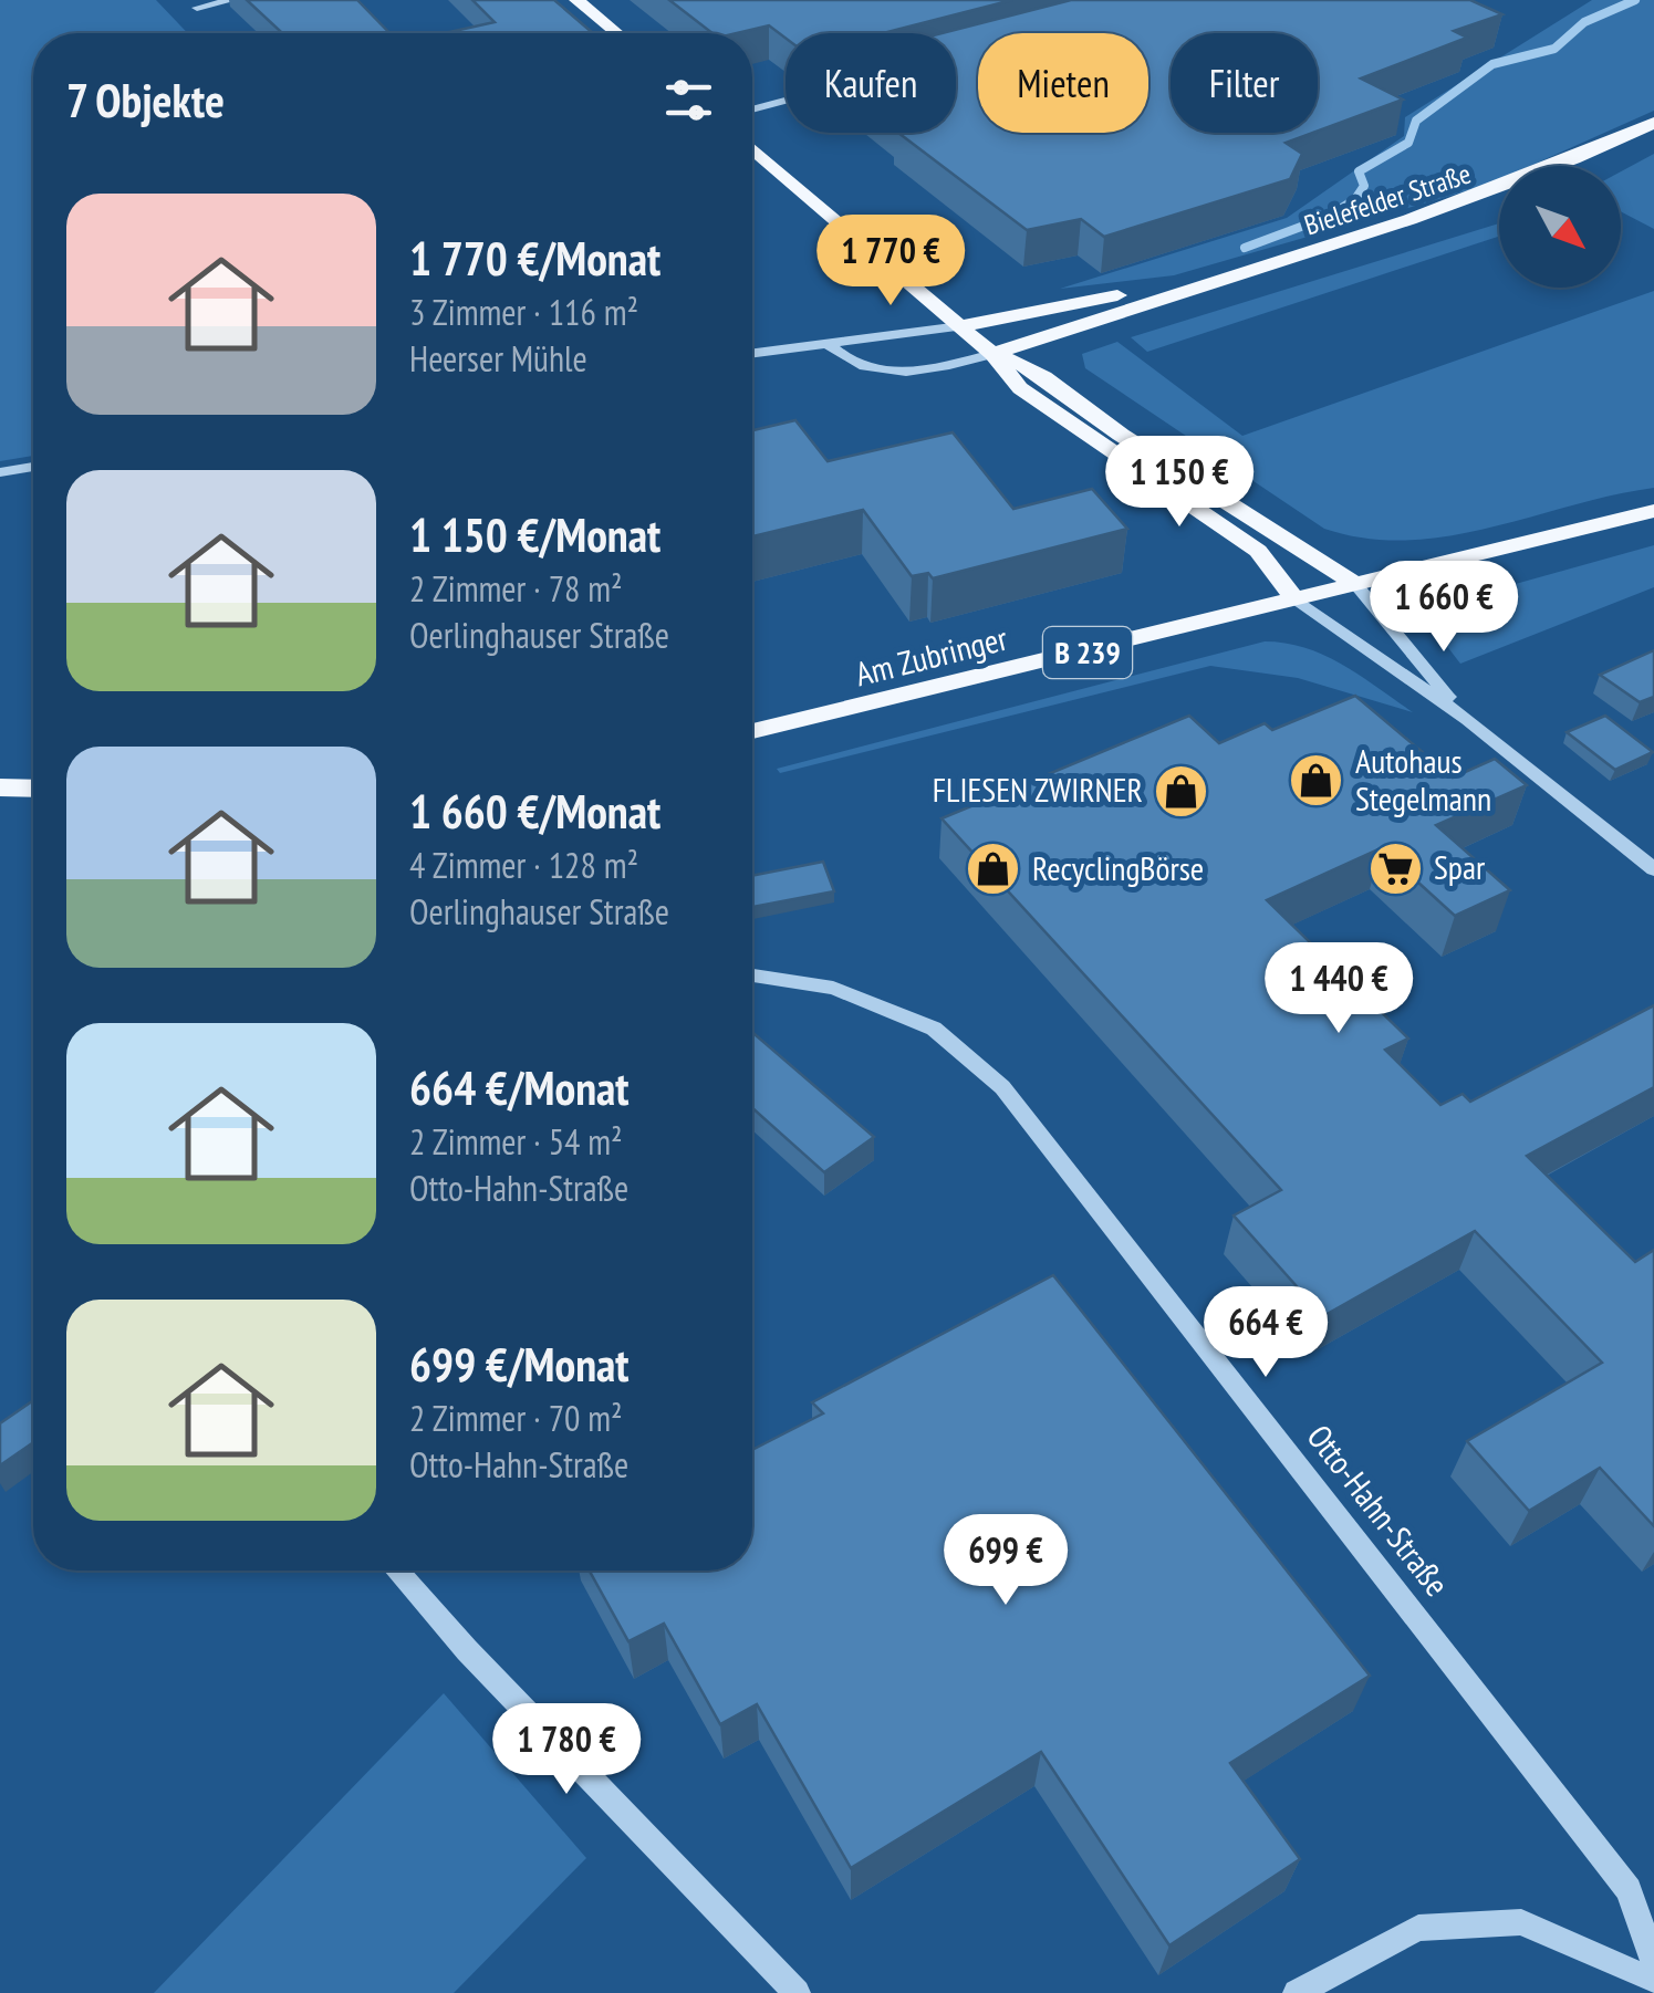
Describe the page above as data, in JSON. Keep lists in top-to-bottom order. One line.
{"streets":{"main road":["Bielefelder Straße","B 239","Am Zubringer"],"street":["Otto-Hahn-Straße"]},"places":{"shop":["Autohaus Stegelmann","FLIESEN ZWIRNER","RecyclingBörse"],"supermarket":["Spar"]},"north":"bottom right","page":{"chip":["Kaufen","Mieten","Filter"],"heading":"7 Objekte","list":[{"name":"1 770 €/Monat","note":"3 Zimmer · 116 m² · Heerser Mühle"},{"name":"1 150 €/Monat","note":"2 Zimmer · 78 m² · Oerlinghauser Straße"},{"name":"1 660 €/Monat","note":"4 Zimmer · 128 m² · Oerlinghauser Straße"},{"name":"664 €/Monat","note":"2 Zimmer · 54 m² · Otto-Hahn-Straße"},{"name":"699 €/Monat","note":"2 Zimmer · 70 m² · Otto-Hahn-Straße"}],"price":["1 770 €","1 150 €","1 660 €","1 440 €","664 €","699 €","1 780 €"]}}
